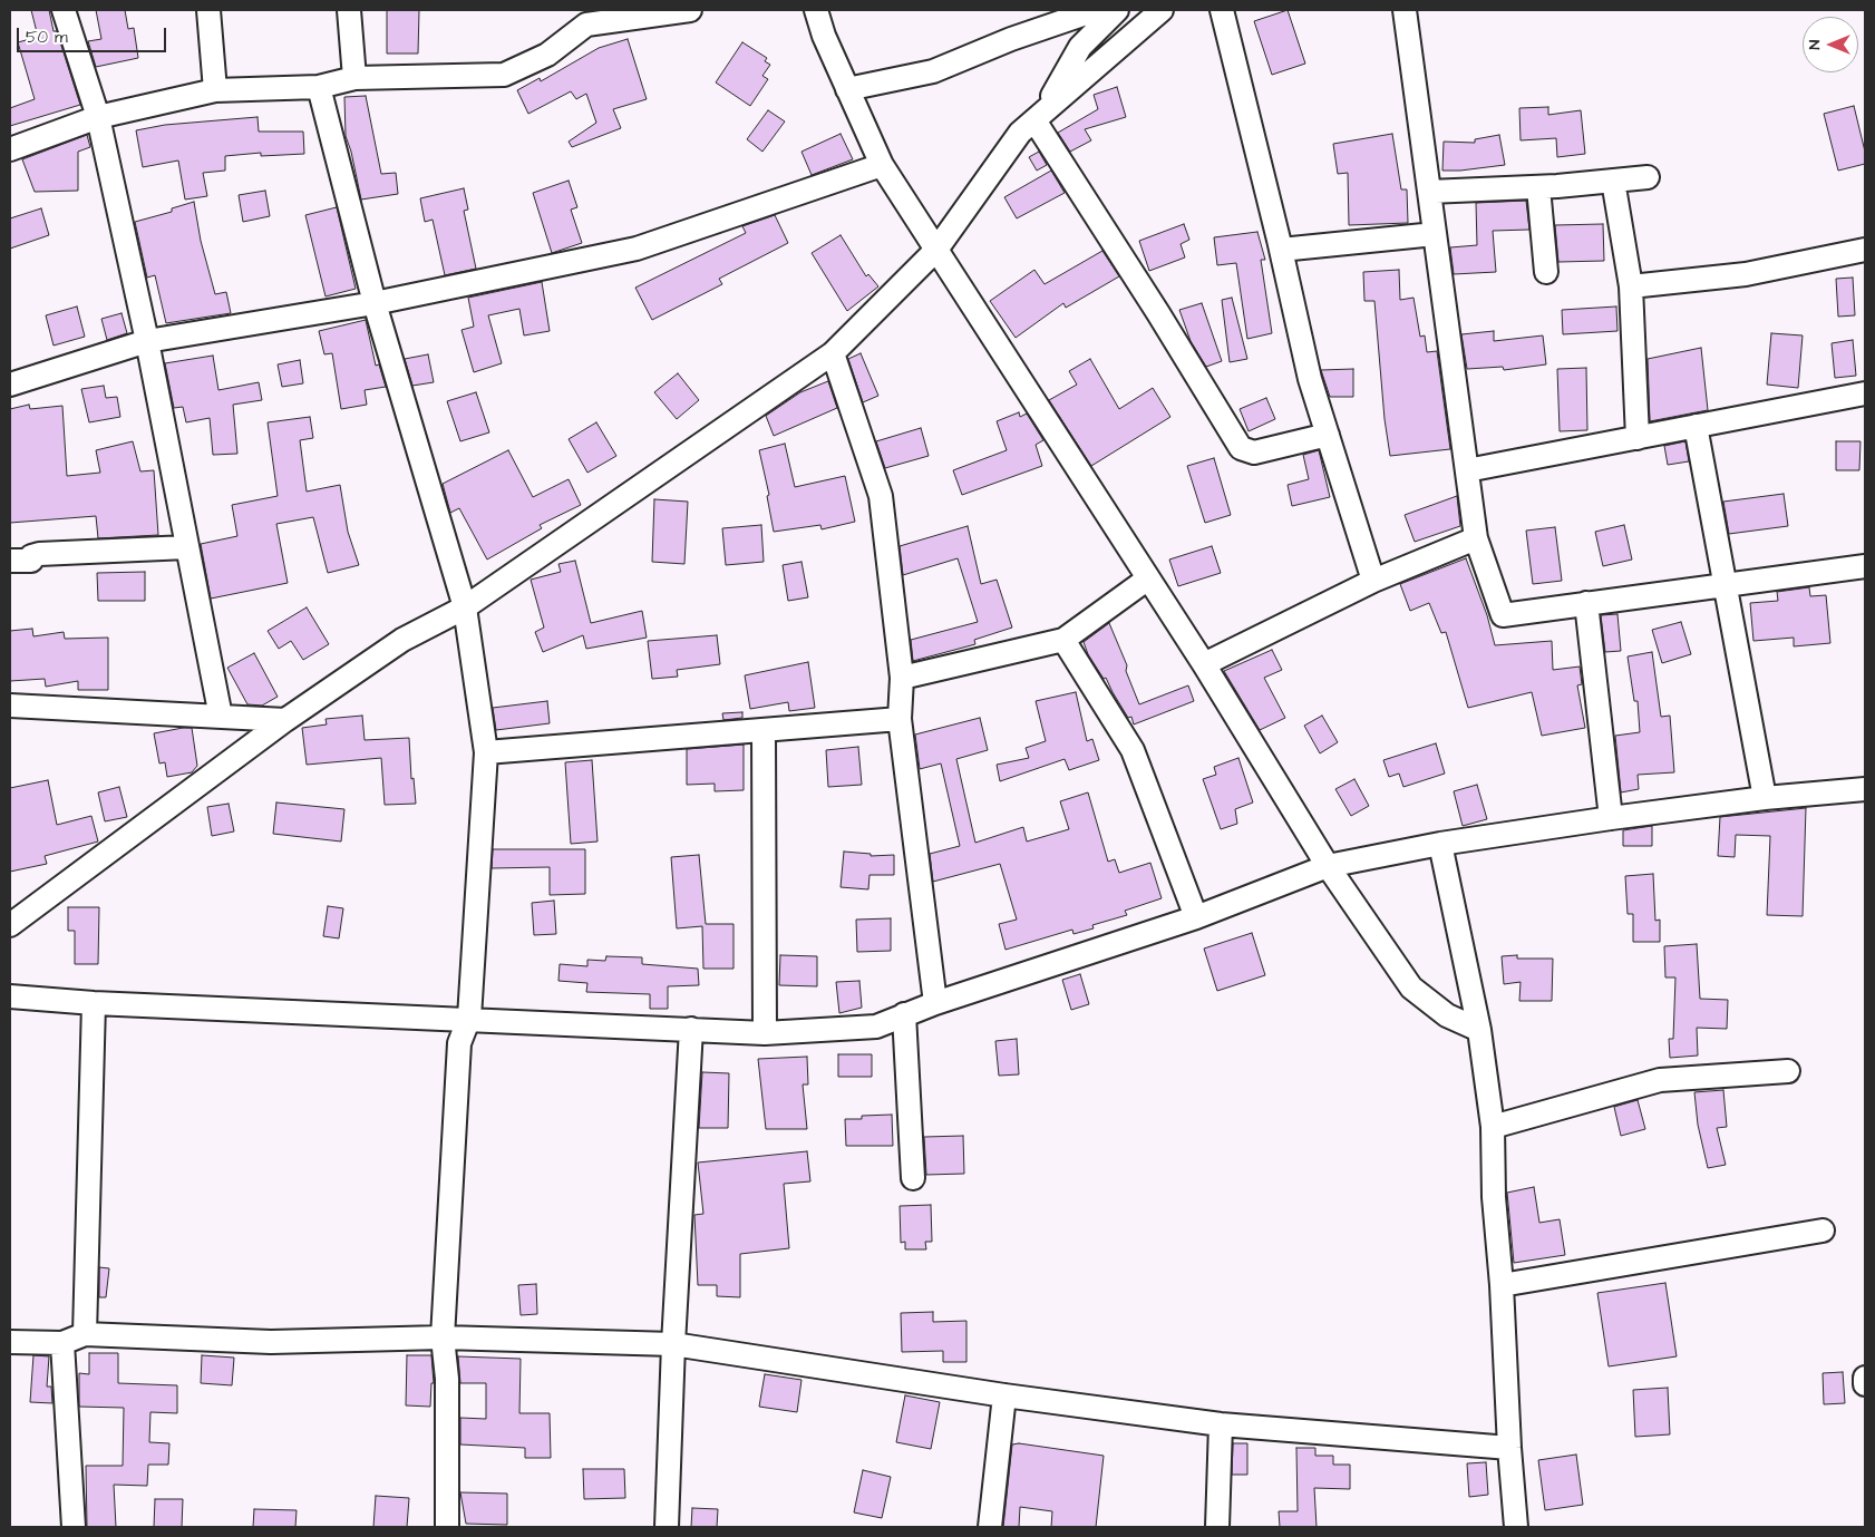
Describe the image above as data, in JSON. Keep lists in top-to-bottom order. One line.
{"scale_bar":"50 m","north":"left"}
